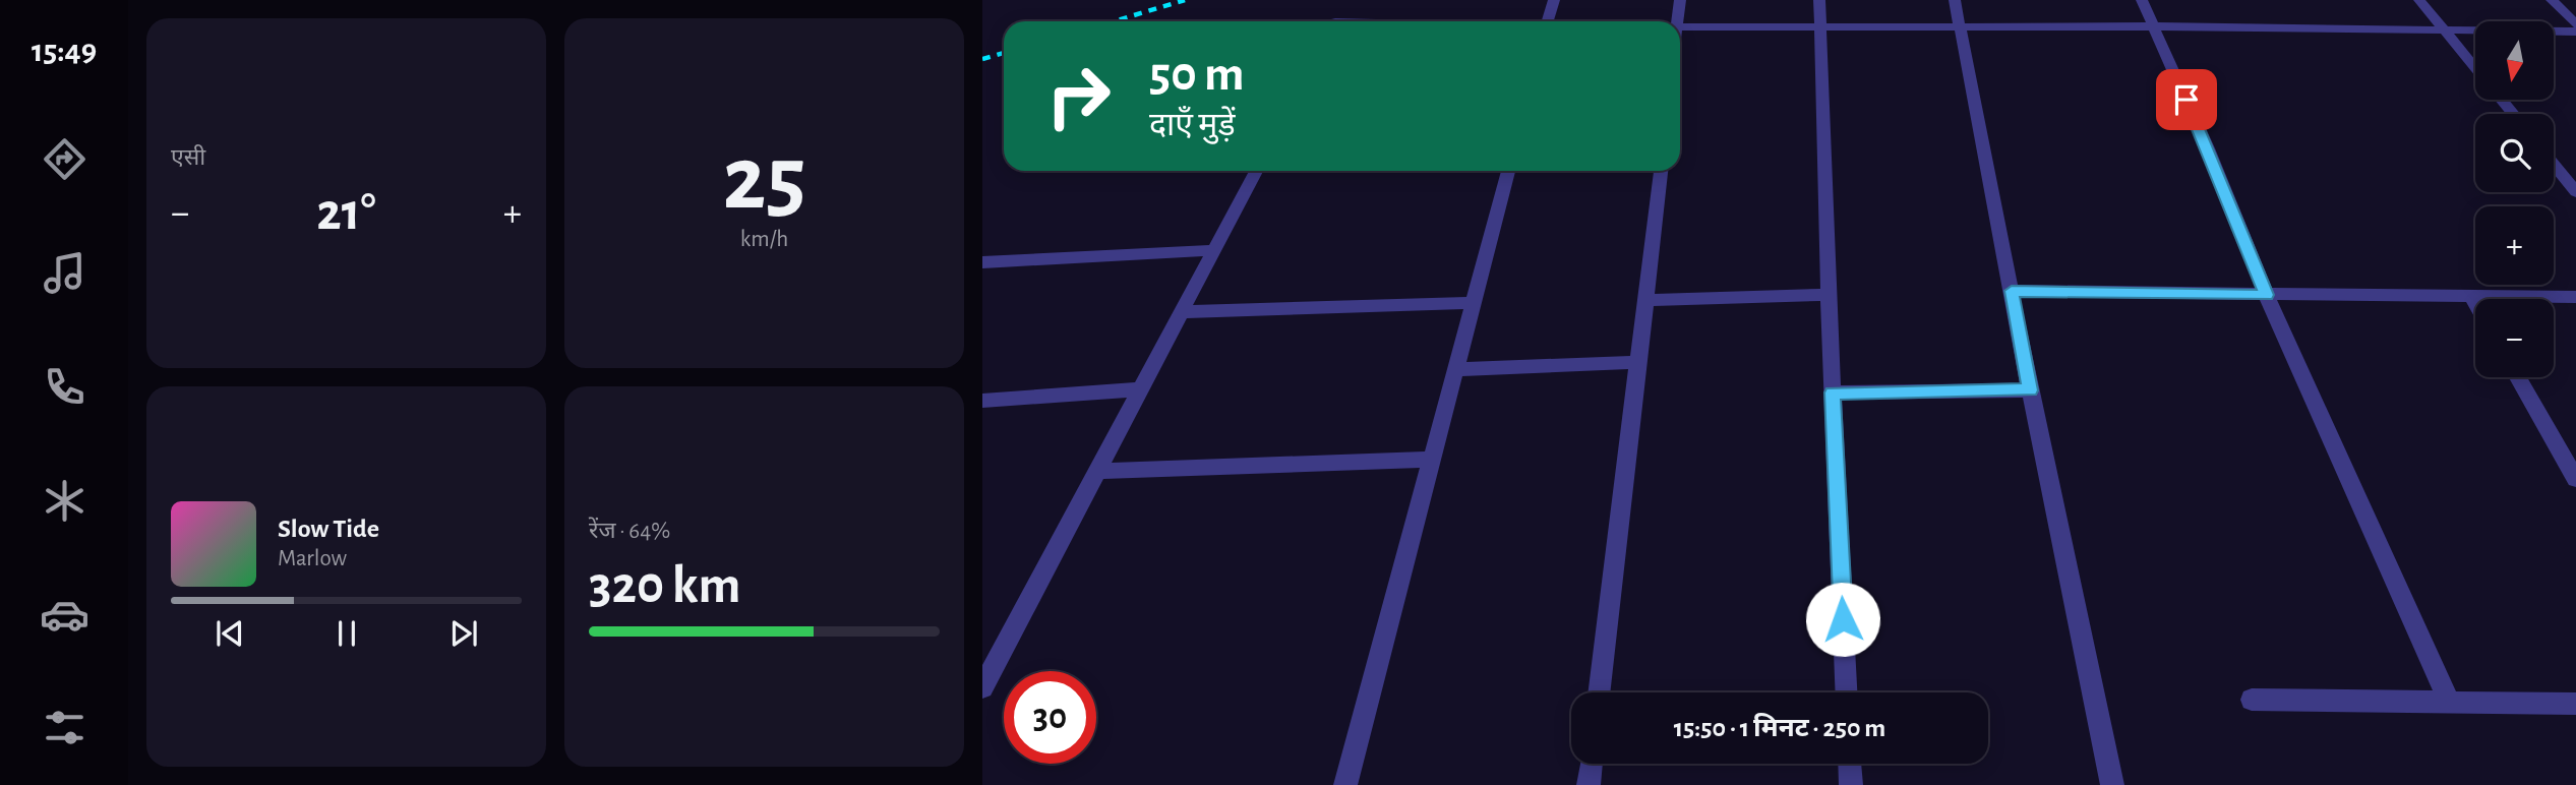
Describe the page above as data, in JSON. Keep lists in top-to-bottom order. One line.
{"north":"bottom","page":{"tabs":"15:49","tile":["एसी",["25","km/h"],["रेंज · 64%","320 km"]],"map_buttons":["+","−"],"turn":["50 m","दाएँ मुड़ें"],"heat":["−","21°","+"],"song":["Slow Tide","Marlow"],"limit":"30","trip":"15:50 · 1 मिनट · 250 m"}}
